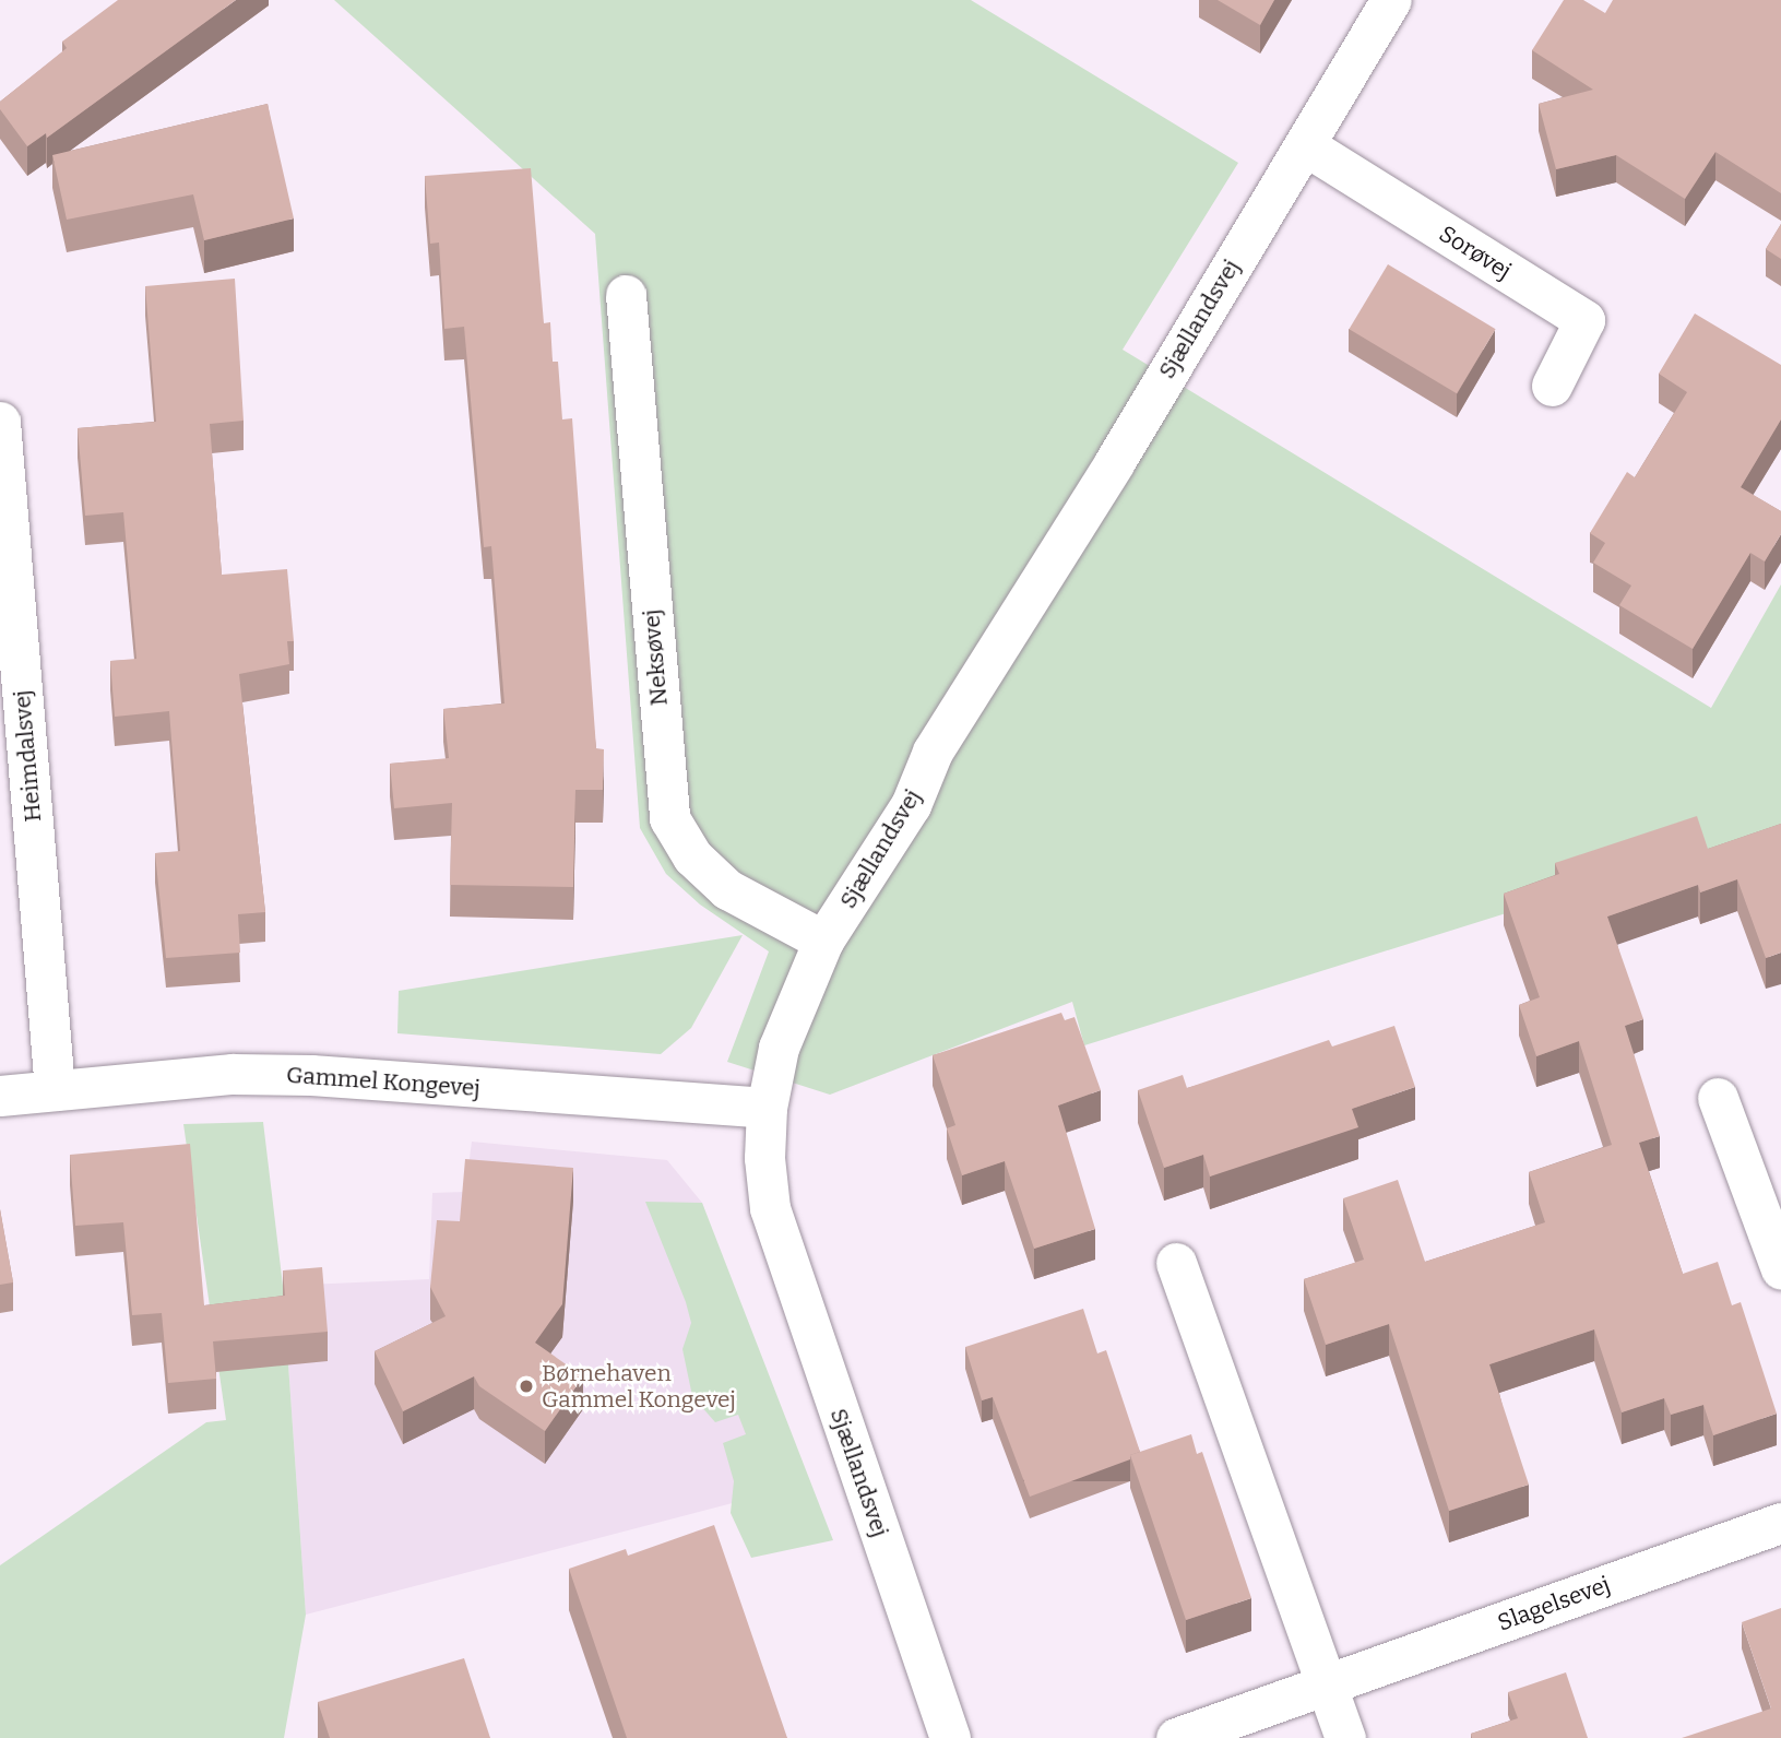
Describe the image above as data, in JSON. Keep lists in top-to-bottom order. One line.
{"streets":{"street":["Sorøvej","Sjællandsvej","Neksøvej","Heimdalsvej","Gammel Kongevej","Slagelsevej"]},"crossings":[["Sorøvej","Sjællandsvej"],["Sjællandsvej","Neksøvej"],["Sjællandsvej","Gammel Kongevej"],["Heimdalsvej","Gammel Kongevej"]],"places":["Børnehaven Gammel Kongevej"]}
